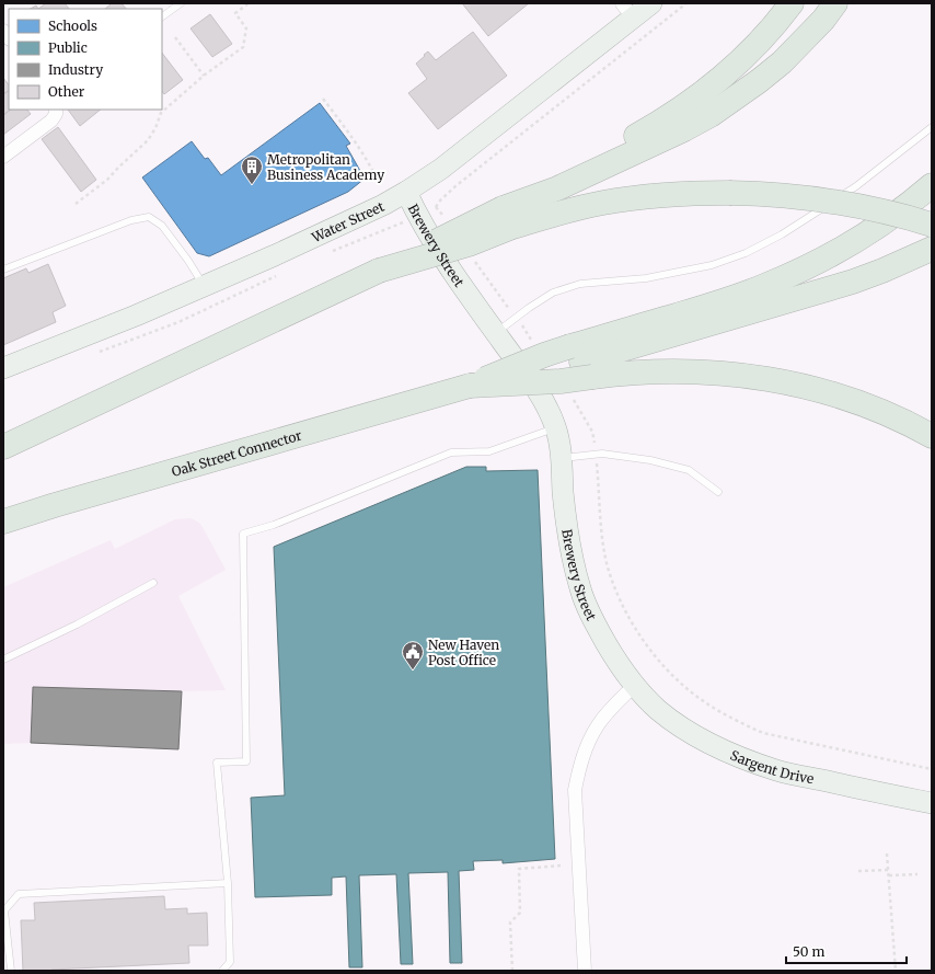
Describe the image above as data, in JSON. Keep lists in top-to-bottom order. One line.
{"streets":{"highway":["Oak Street Connector"],"main road":["Water Street","Brewery Street","Sargent Drive"]},"crossings":[["Water Street","Brewery Street"],["Brewery Street","Sargent Drive"]],"places":{"building":["Metropolitan Business Academy"],"public building":["New Haven Post Office"]},"legend":["Schools","Public","Industry","Other"],"scale_bar":"50 m"}
